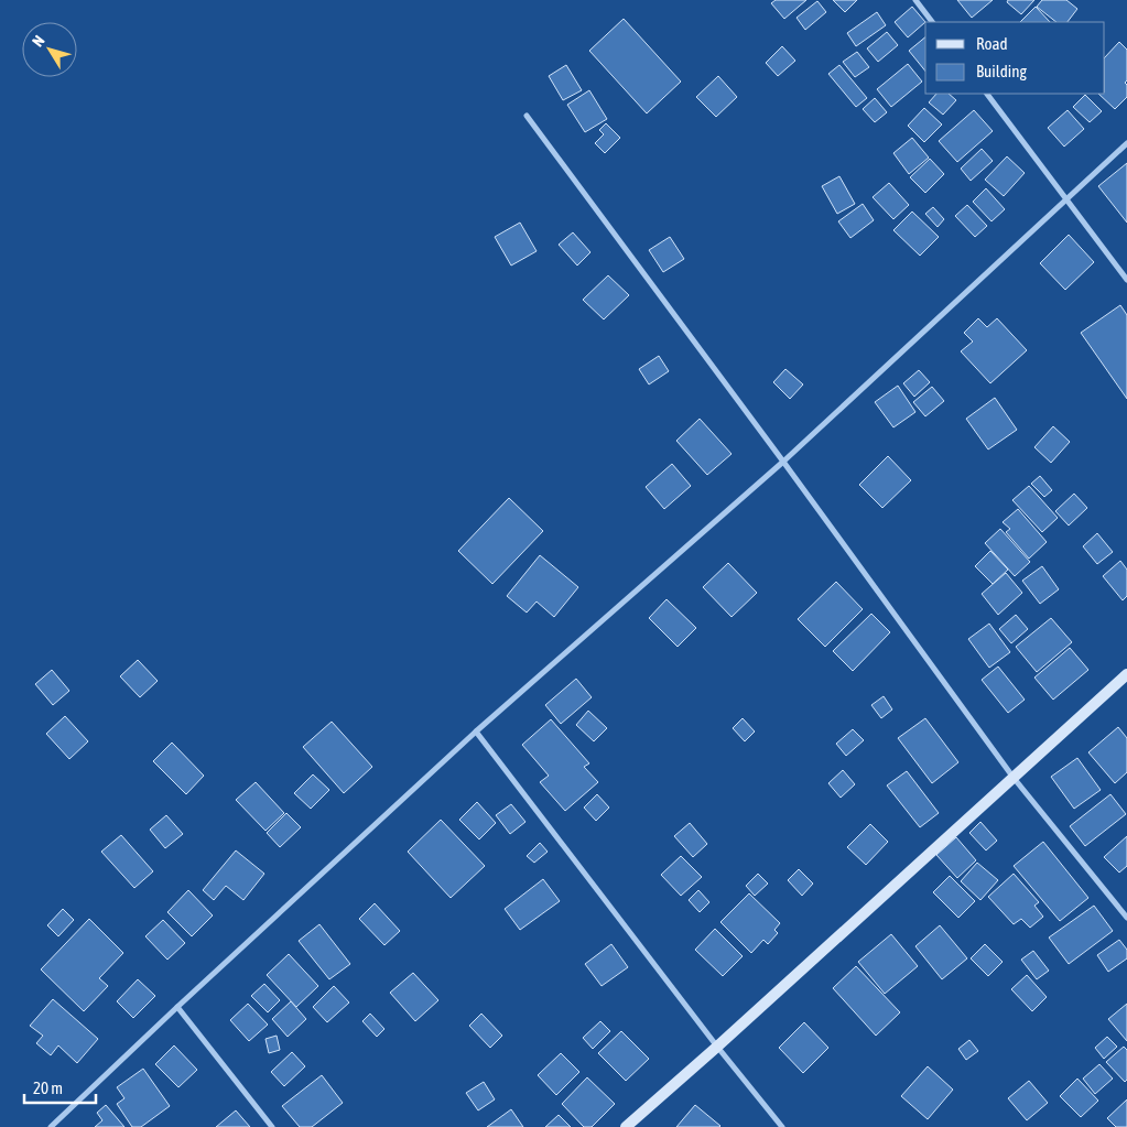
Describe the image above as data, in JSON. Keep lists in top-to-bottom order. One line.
{"legend":["Road","Building"],"scale_bar":"20 m","north":"top left"}
